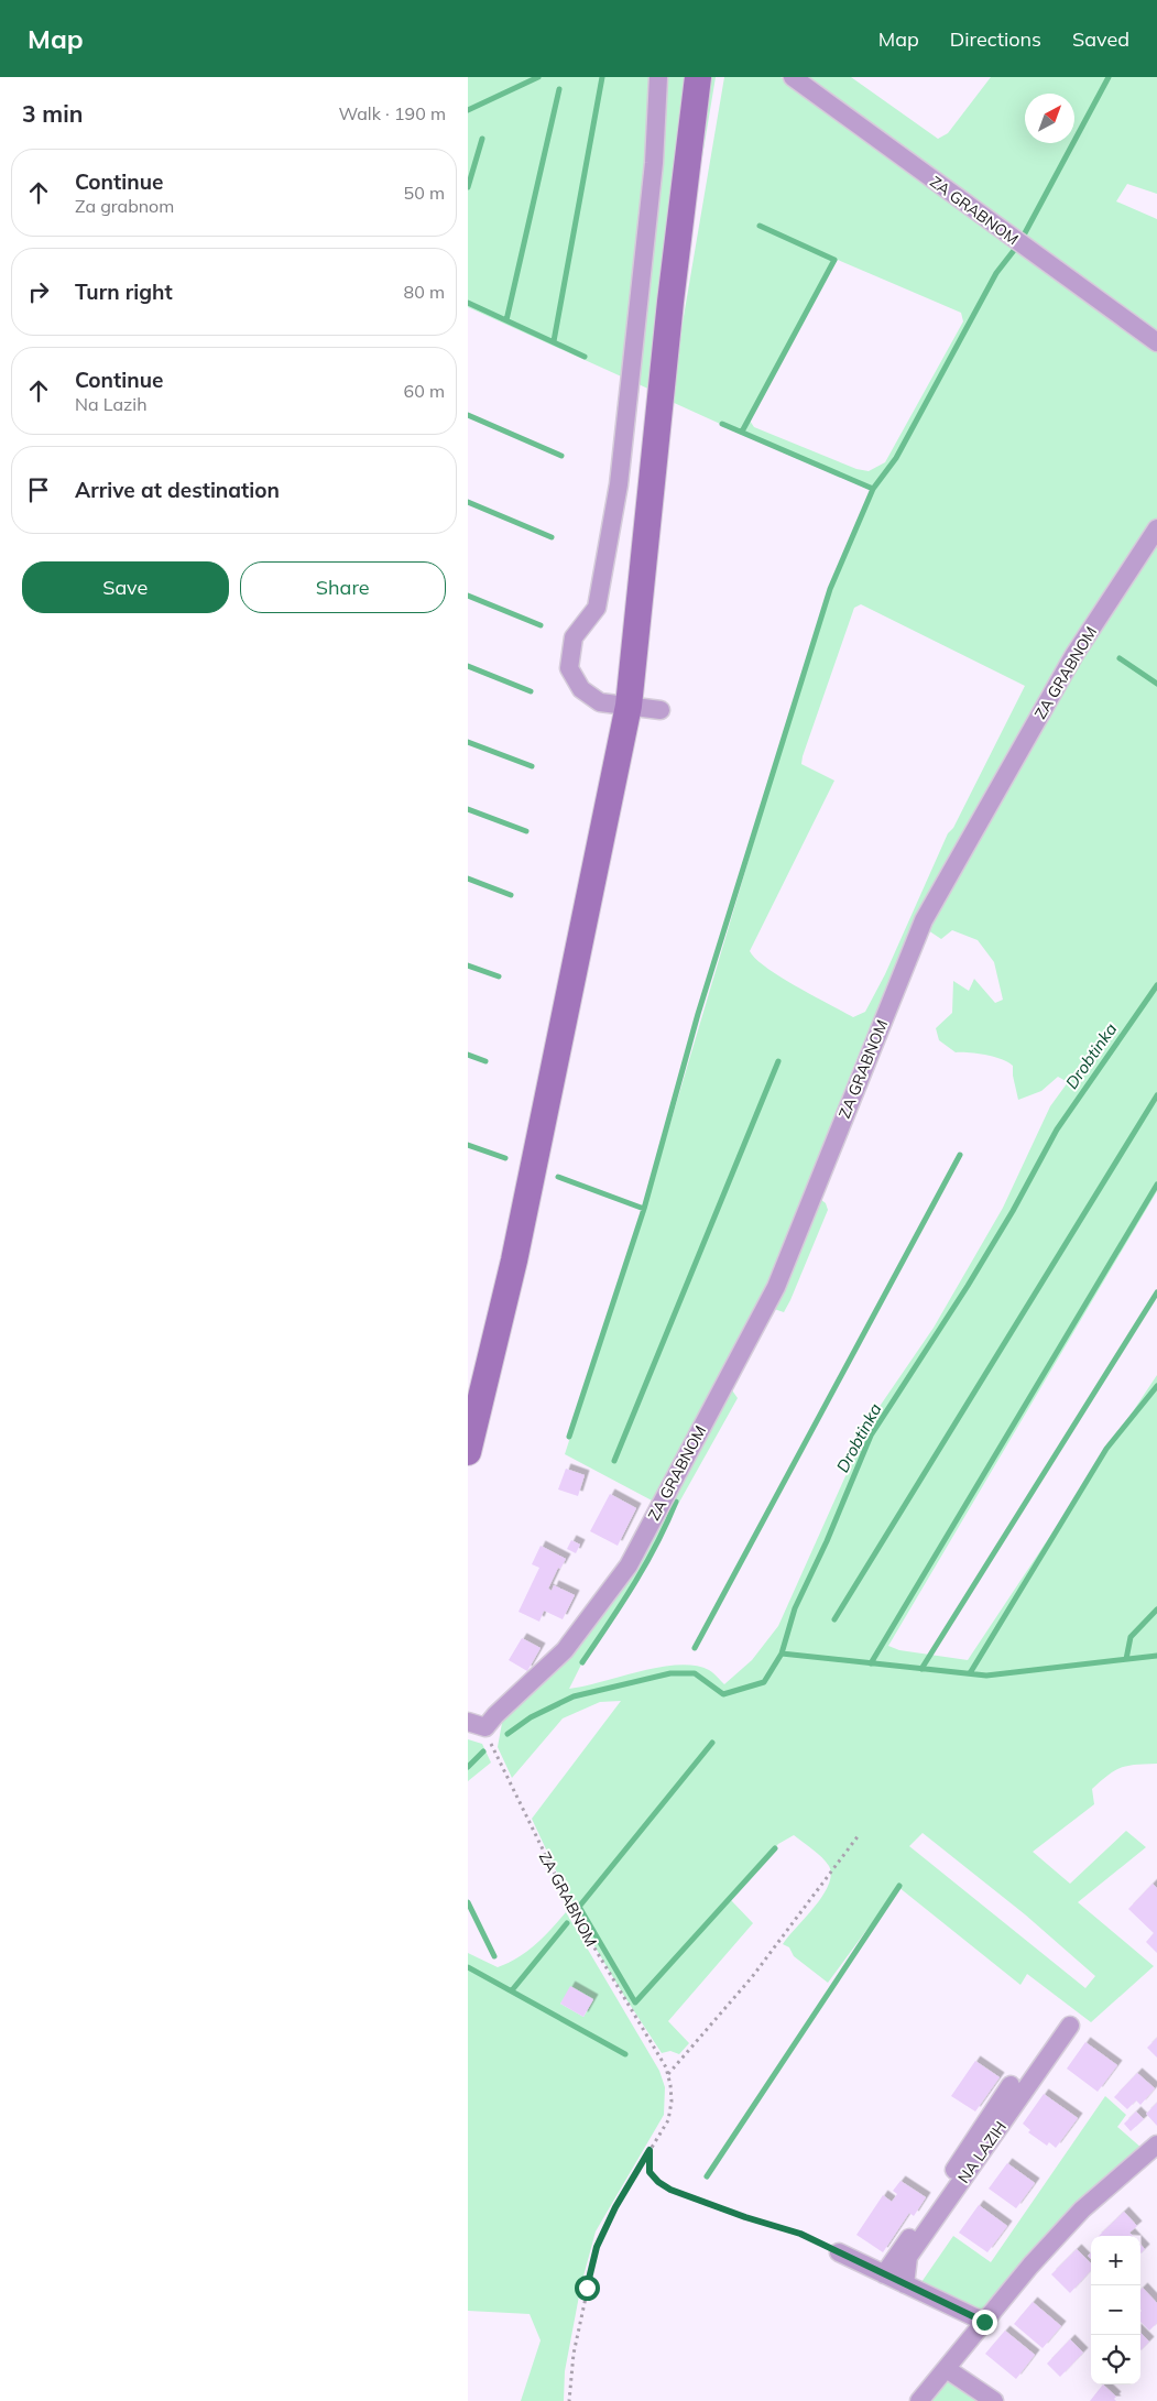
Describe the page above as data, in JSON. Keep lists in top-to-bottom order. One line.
{"streets":{"street":["ZA GRABNOM","NA LAZIH"]},"water":["Drobtinka"],"north":"top right","page":{"header":"Map","nav":["Map","Directions","Saved"],"heading":["3 min","Walk · 190 m"],"list":[["Continue","Za grabnom","50 m"],["Turn right","80 m"],["Continue","Na Lazih","60 m"],"Arrive at destination"],"buttons":["Save","Share"],"map_buttons":["+","−"]}}
